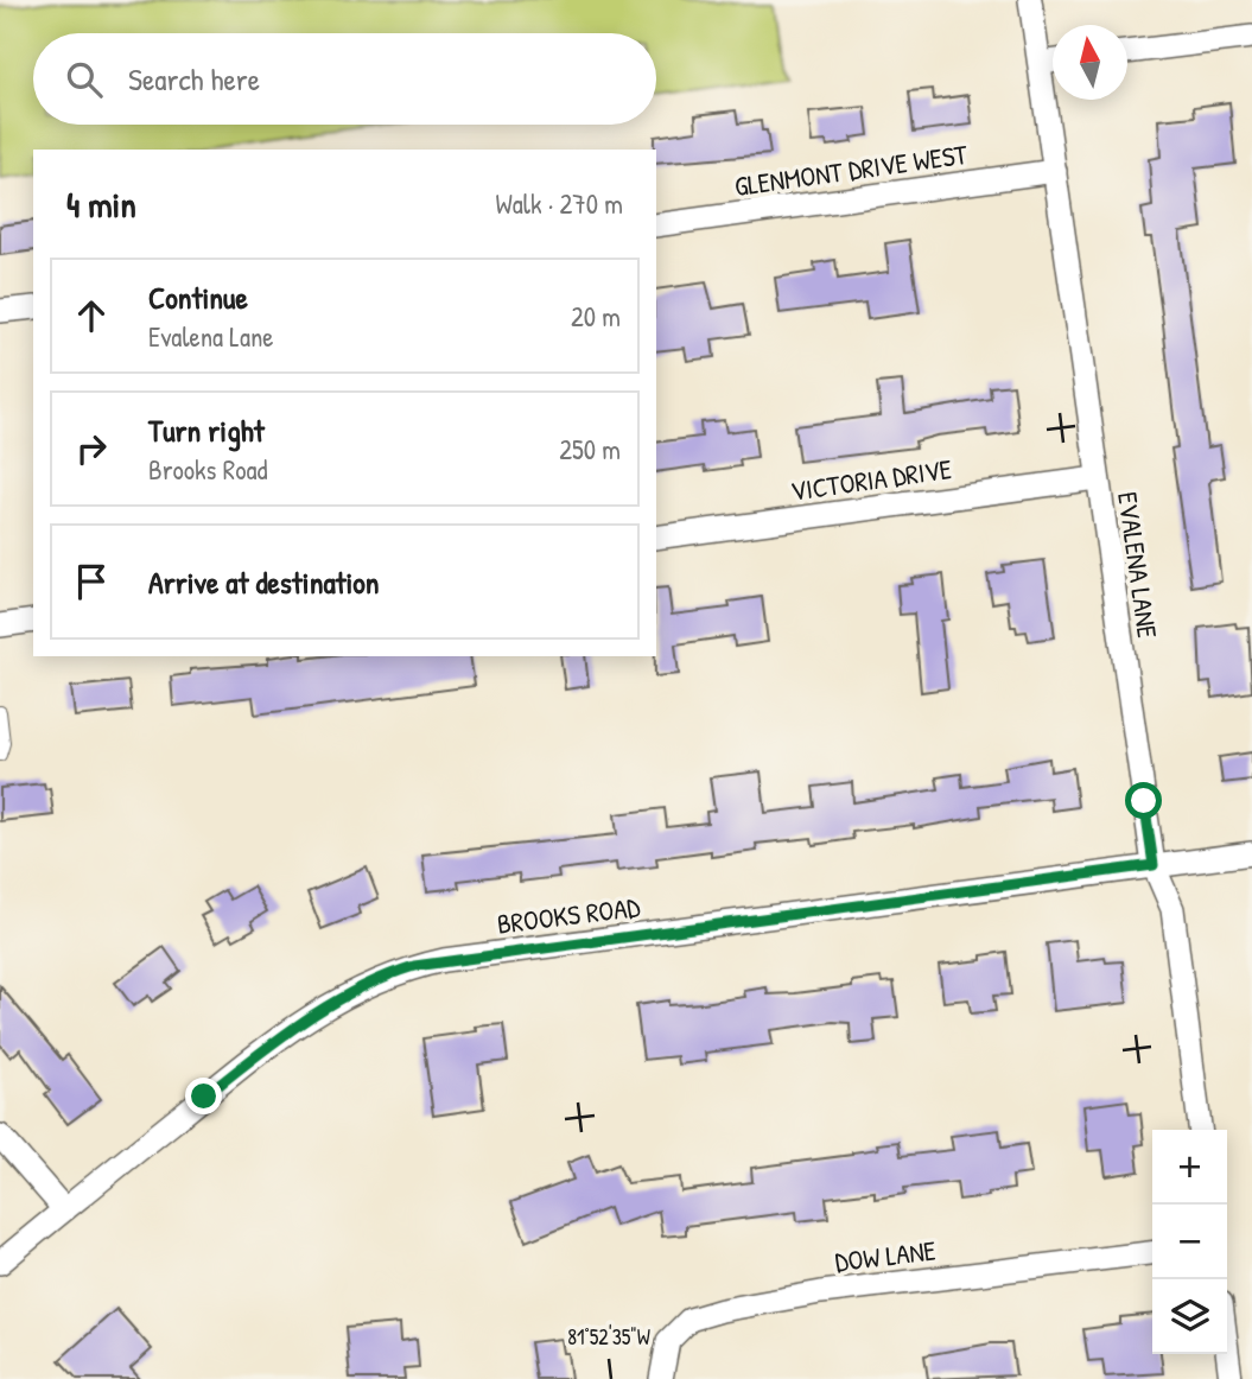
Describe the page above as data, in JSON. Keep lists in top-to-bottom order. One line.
{"streets":{"street":["GLENMONT DRIVE WEST","VICTORIA DRIVE","EVALENA LANE","BROOKS ROAD","DOW LANE"]},"crossings":[["GLENMONT DRIVE WEST","EVALENA LANE"],["VICTORIA DRIVE","EVALENA LANE"],["EVALENA LANE","BROOKS ROAD"]],"north":"top","page":{"search":"Search here","heading":["4 min","Walk · 270 m"],"list":[["Continue","Evalena Lane","20 m"],["Turn right","Brooks Road","250 m"],"Arrive at destination"],"map_buttons":["+","−"]},"coordinates":["81°52'35\"W"]}
